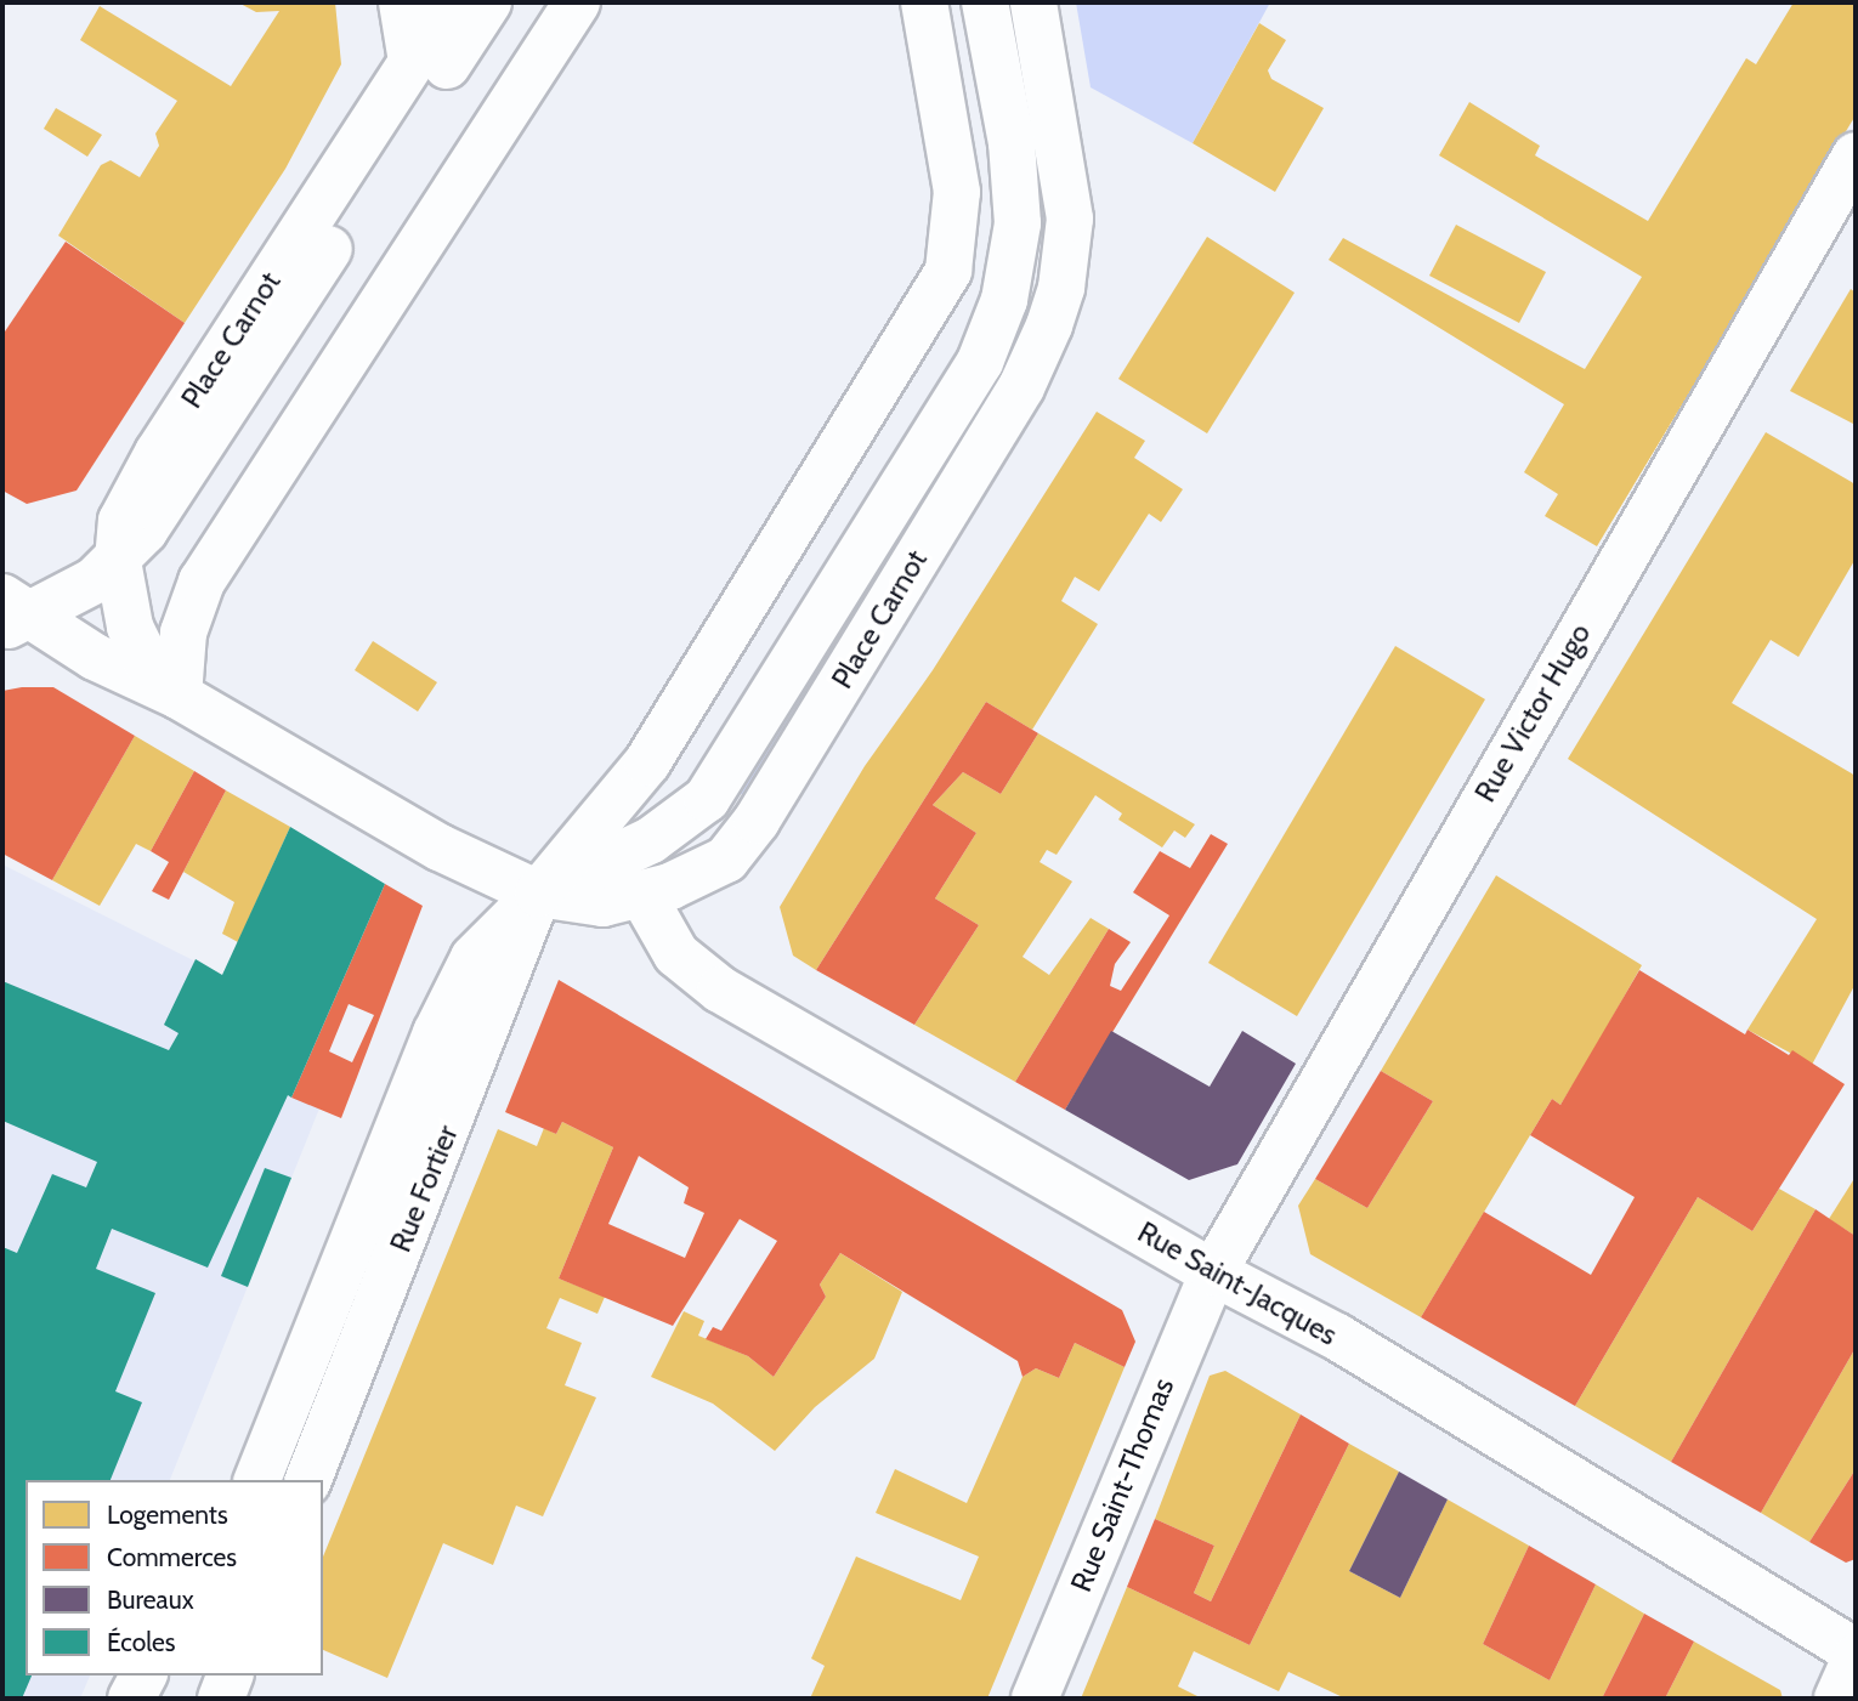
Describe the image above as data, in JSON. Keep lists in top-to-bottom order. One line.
{"streets":{"street":["Place Carnot","Rue Victor Hugo","Rue Fortier","Rue Saint-Jacques","Rue Saint-Thomas"]},"crossings":[["Place Carnot","Rue Fortier"],["Place Carnot","Rue Saint-Jacques"],["Rue Victor Hugo","Rue Saint-Jacques"],["Rue Victor Hugo","Rue Saint-Thomas"],["Rue Saint-Jacques","Rue Saint-Thomas"]],"legend":["Logements","Commerces","Bureaux","Écoles"]}
